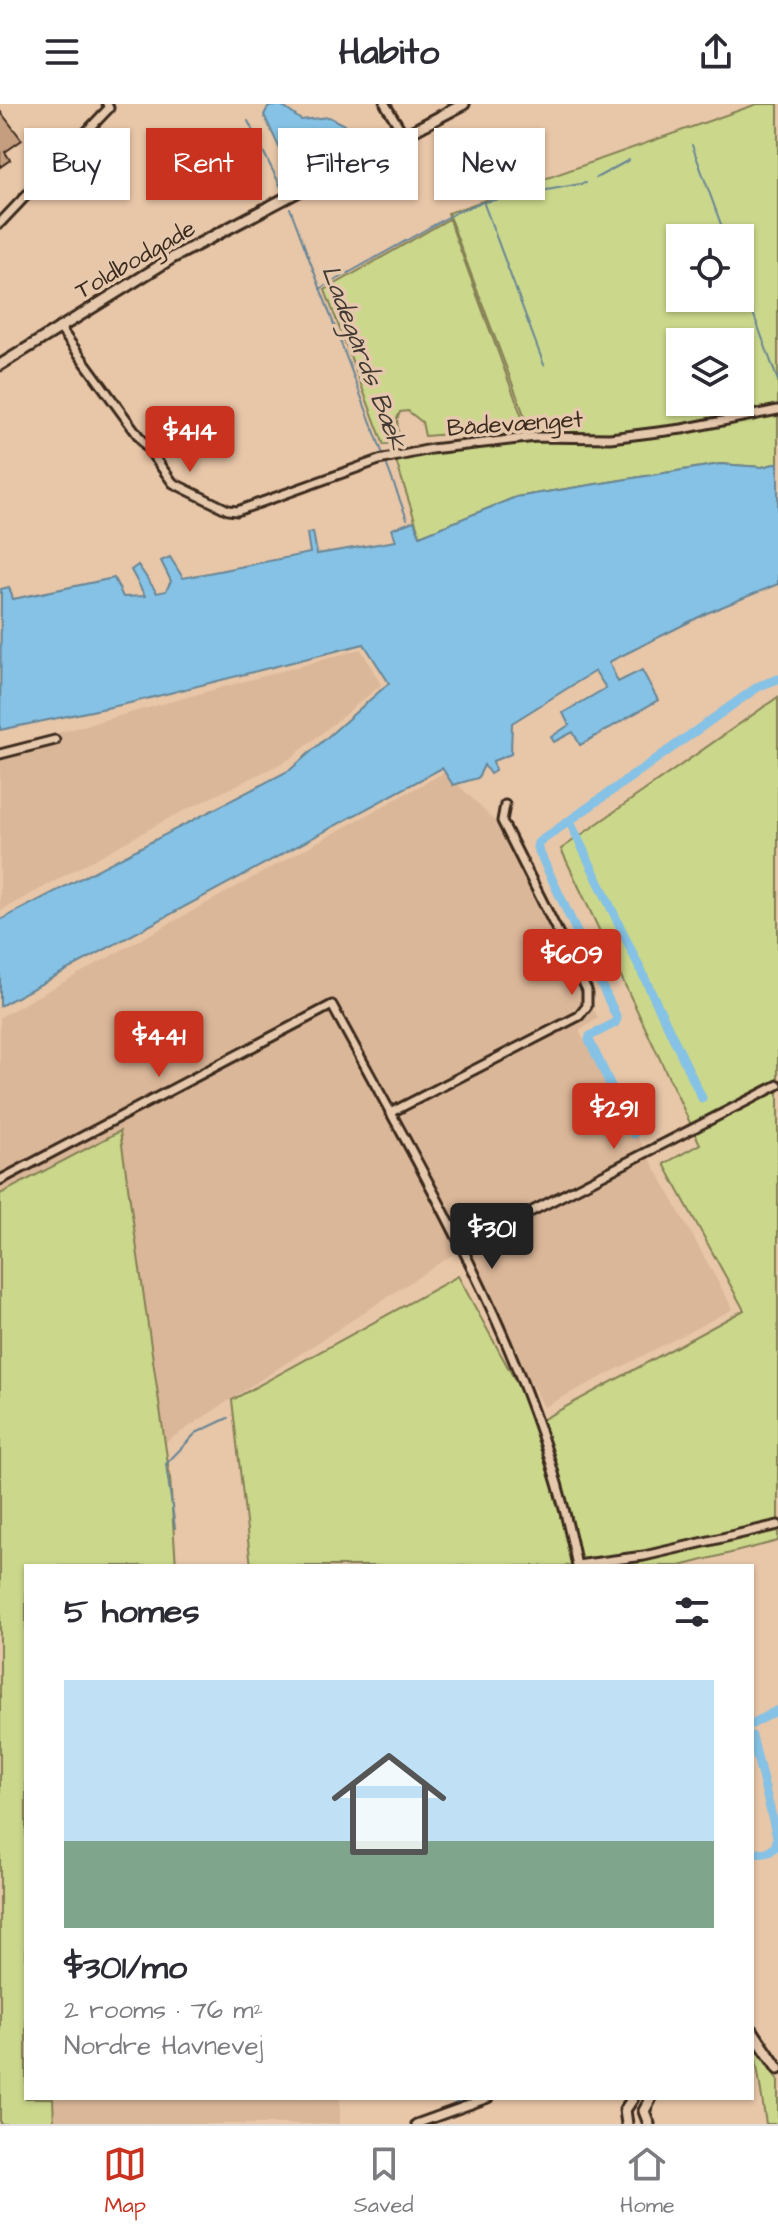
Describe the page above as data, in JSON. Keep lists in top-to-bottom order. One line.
{"streets":{"street":["Toldbodgade","Bådevænget"]},"crossings":[["Toldbodgade","Bådevænget"]],"water":["Ladegårds Bæk"],"page":{"header":"Habito","chip":["Buy","Rent","Filters","New"],"price":["$414","$609","$441","$291","$301"],"heading":"5 homes","list":[{"name":"$301/mo","note":"2 rooms · 76 m² · Nordre Havnevej"}],"tabs":["Map","Saved","Home"]}}
